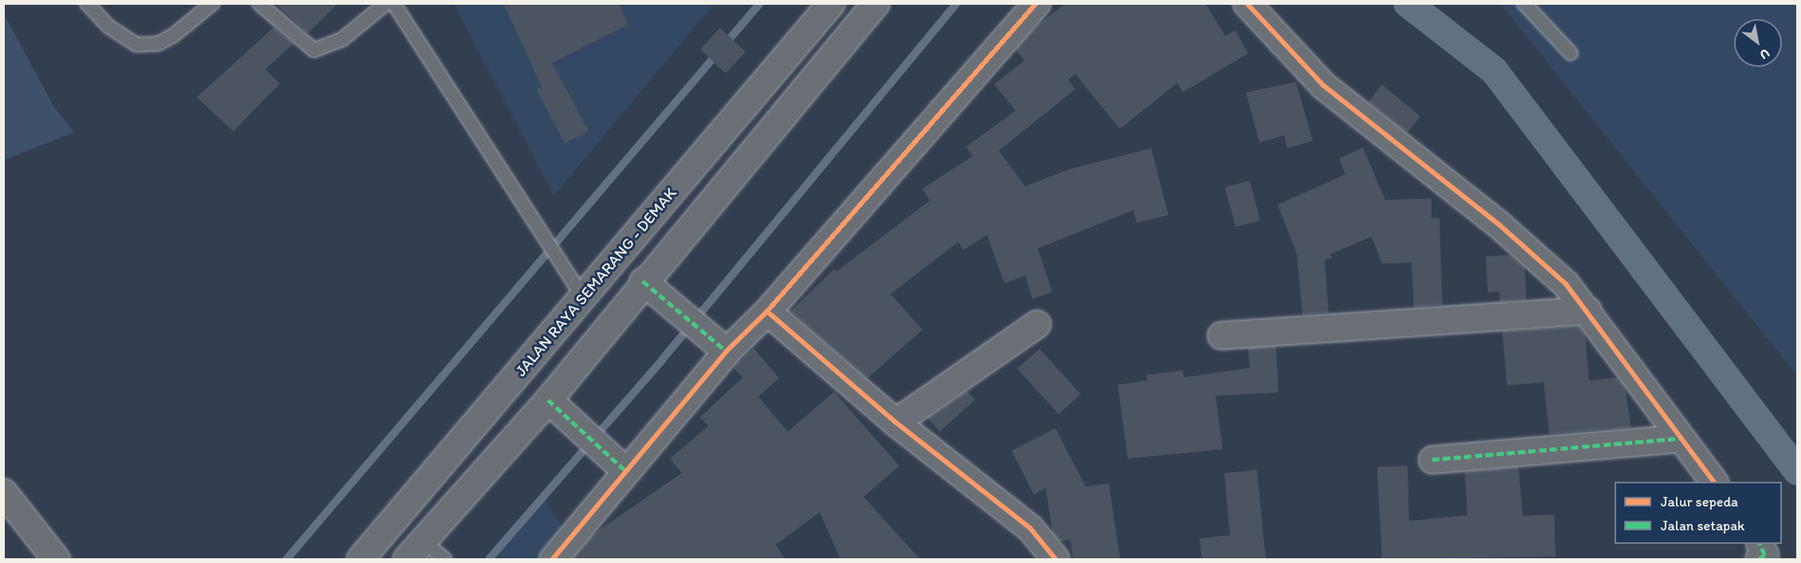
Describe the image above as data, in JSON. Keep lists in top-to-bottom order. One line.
{"streets":{"main road":["JALAN RAYA SEMARANG - DEMAK"]},"legend":["Jalur sepeda","Jalan setapak"],"north":"bottom right"}
